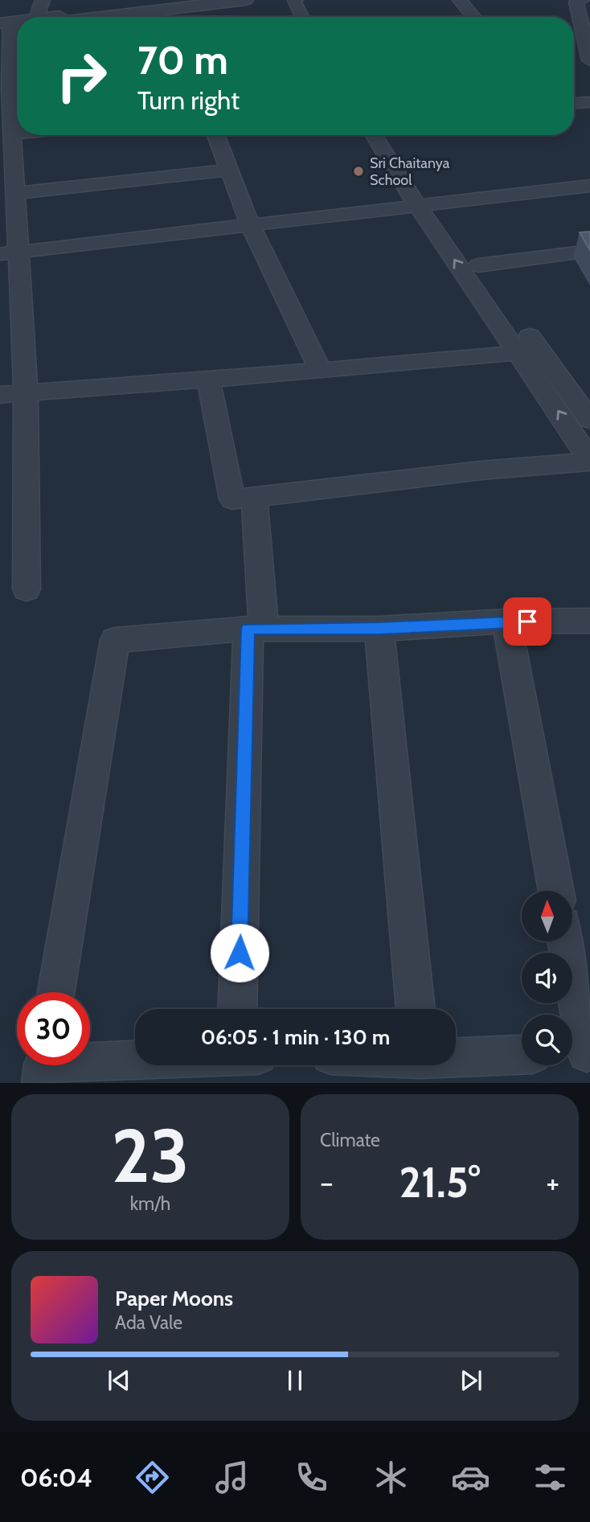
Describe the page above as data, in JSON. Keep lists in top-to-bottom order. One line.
{"places":["Sri Chaitanya School"],"north":"top","page":{"turn":["70 m","Turn right"],"limit":"30","trip":"06:05 · 1 min · 130 m","tile":[["23","km/h"],"Climate"],"heat":["−","21.5°","+"],"song":["Paper Moons","Ada Vale"],"tabs":"06:04"}}
